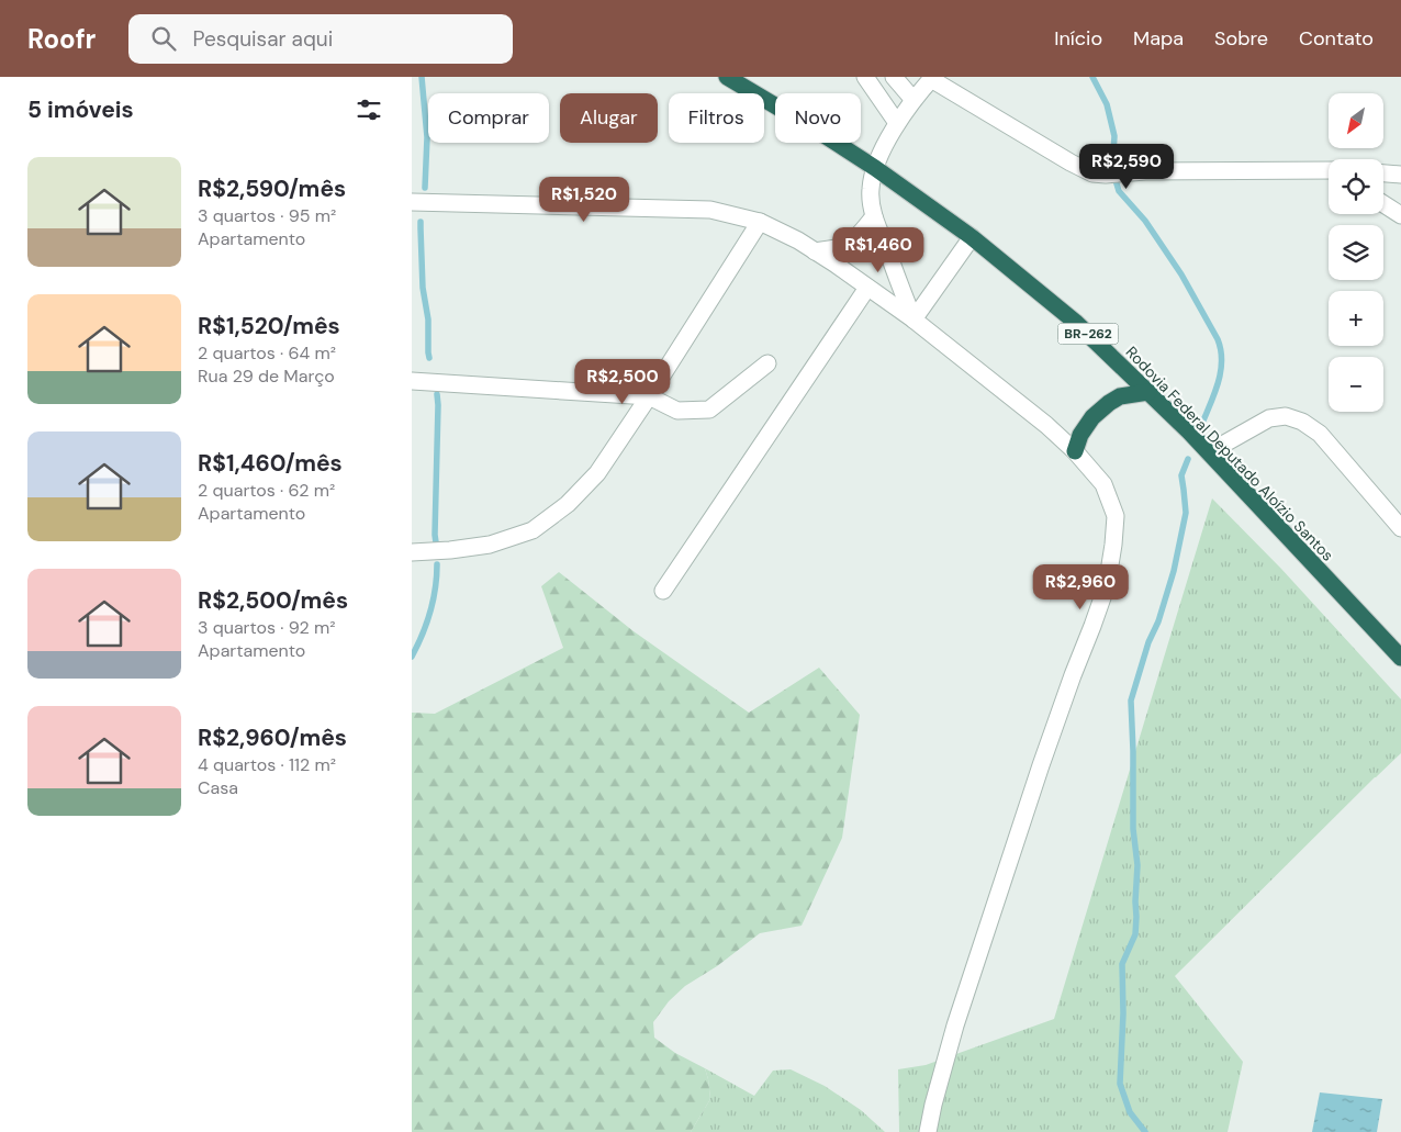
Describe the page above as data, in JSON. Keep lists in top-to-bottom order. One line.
{"streets":{"highway":["BR-262","Rodovia Federal Deputado Aloízio Santos"]},"north":"bottom left","page":{"header":"Roofr","search":"Pesquisar aqui","nav":["Início","Mapa","Sobre","Contato"],"heading":"5 imóveis","map_buttons":["+","−"],"chip":["Comprar","Alugar","Filtros","Novo"],"list":[{"name":"R$2,590/mês","note":"3 quartos · 95 m² · Apartamento"},{"name":"R$1,520/mês","note":"2 quartos · 64 m² · Rua 29 de Março"},{"name":"R$1,460/mês","note":"2 quartos · 62 m² · Apartamento"},{"name":"R$2,500/mês","note":"3 quartos · 92 m² · Apartamento"},{"name":"R$2,960/mês","note":"4 quartos · 112 m² · Casa"}],"price":["R$2,590","R$1,520","R$1,460","R$2,500","R$2,960"]}}
